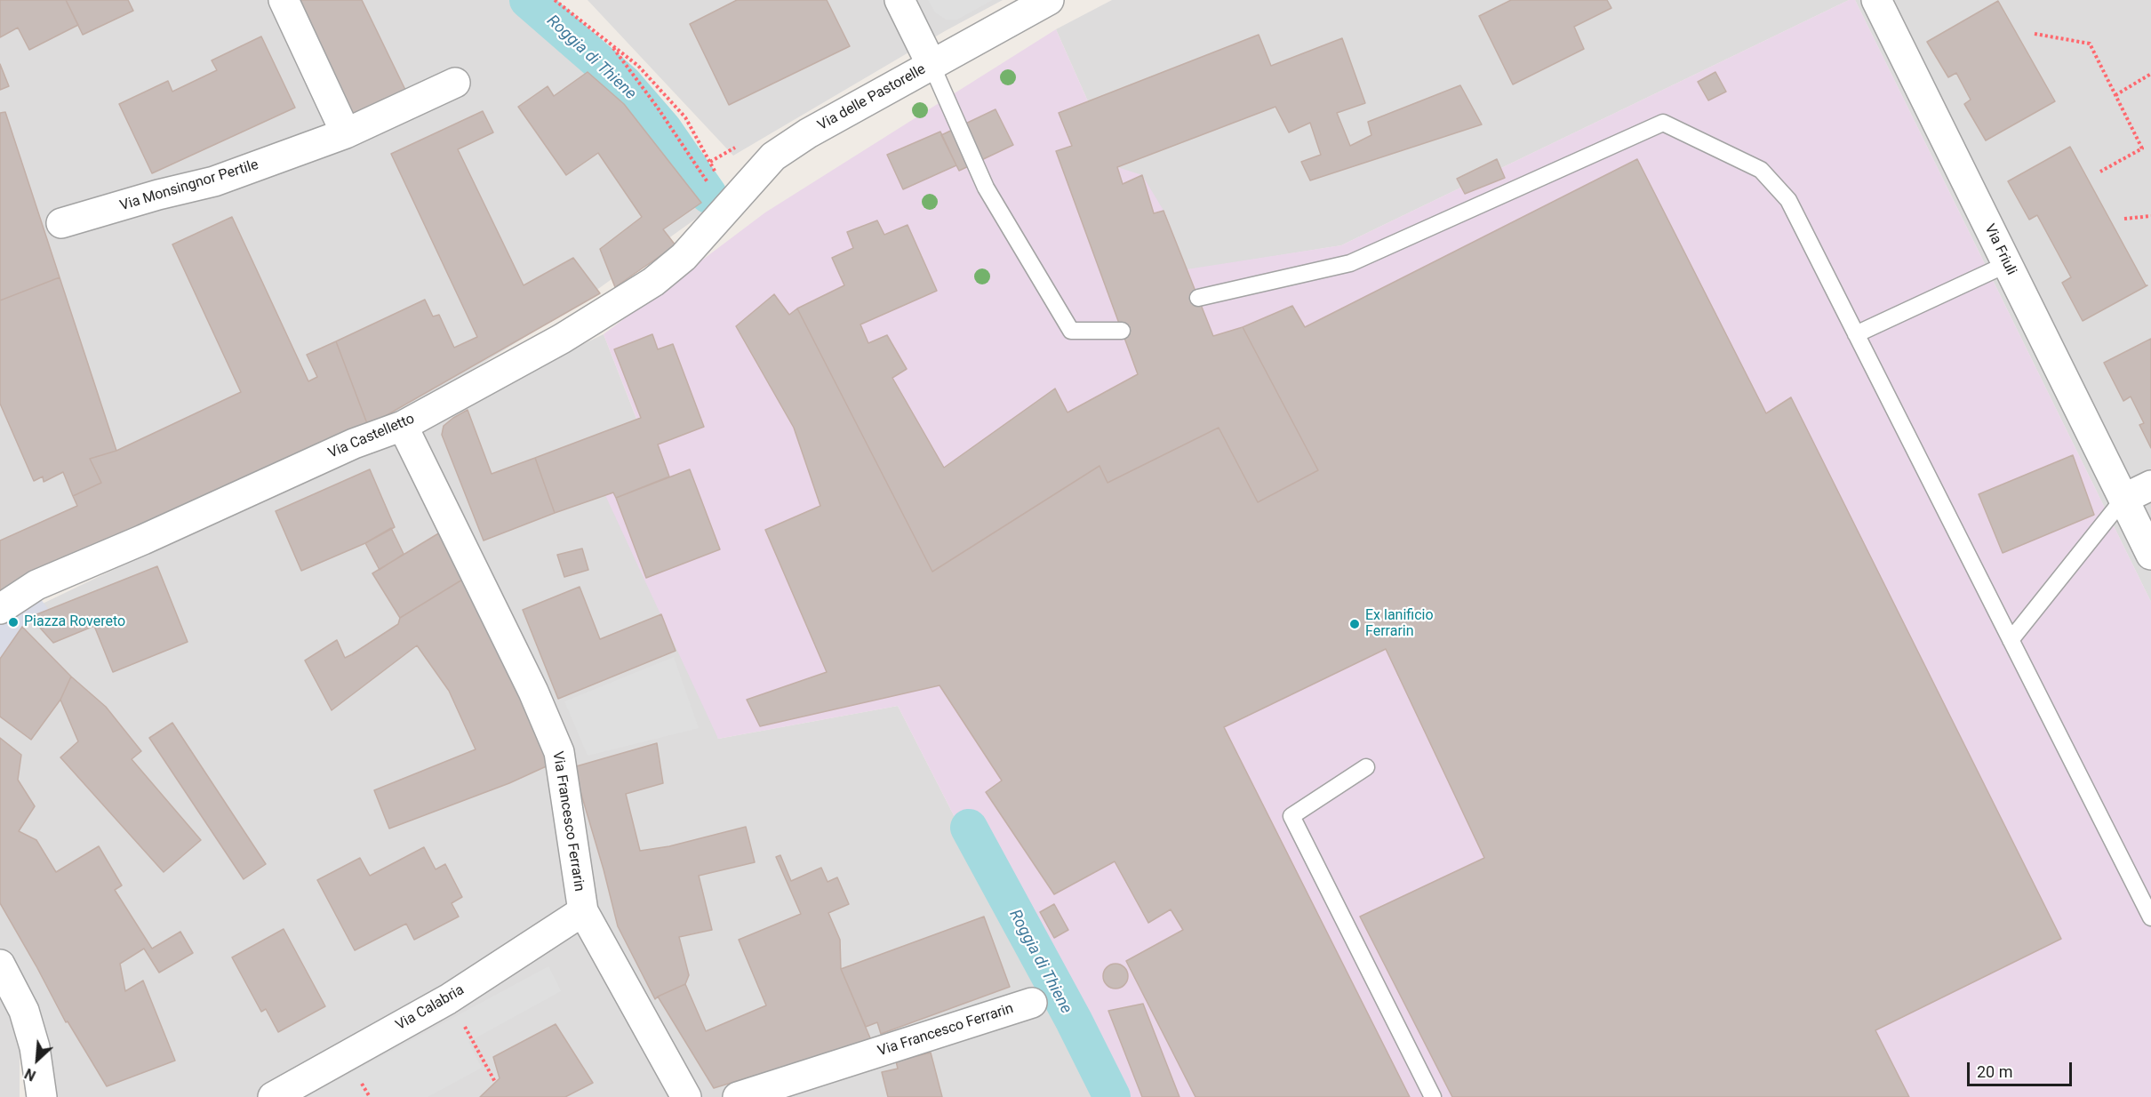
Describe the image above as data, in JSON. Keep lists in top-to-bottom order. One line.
{"streets":{"street":["Via delle Pastorelle","Via Monsingnor Pertile","Via Friuli","Via Castelletto","Via Francesco Ferrarin","Via Calabria"]},"crossings":[["Via delle Pastorelle","Via Castelletto"],["Via Castelletto","Via Francesco Ferrarin"],["Via Francesco Ferrarin","Via Calabria"]],"water":["Roggia di Thiene"],"places":["Piazza Rovereto","Ex lanificio Ferrarin"],"scale_bar":"20 m","north":"bottom left"}
